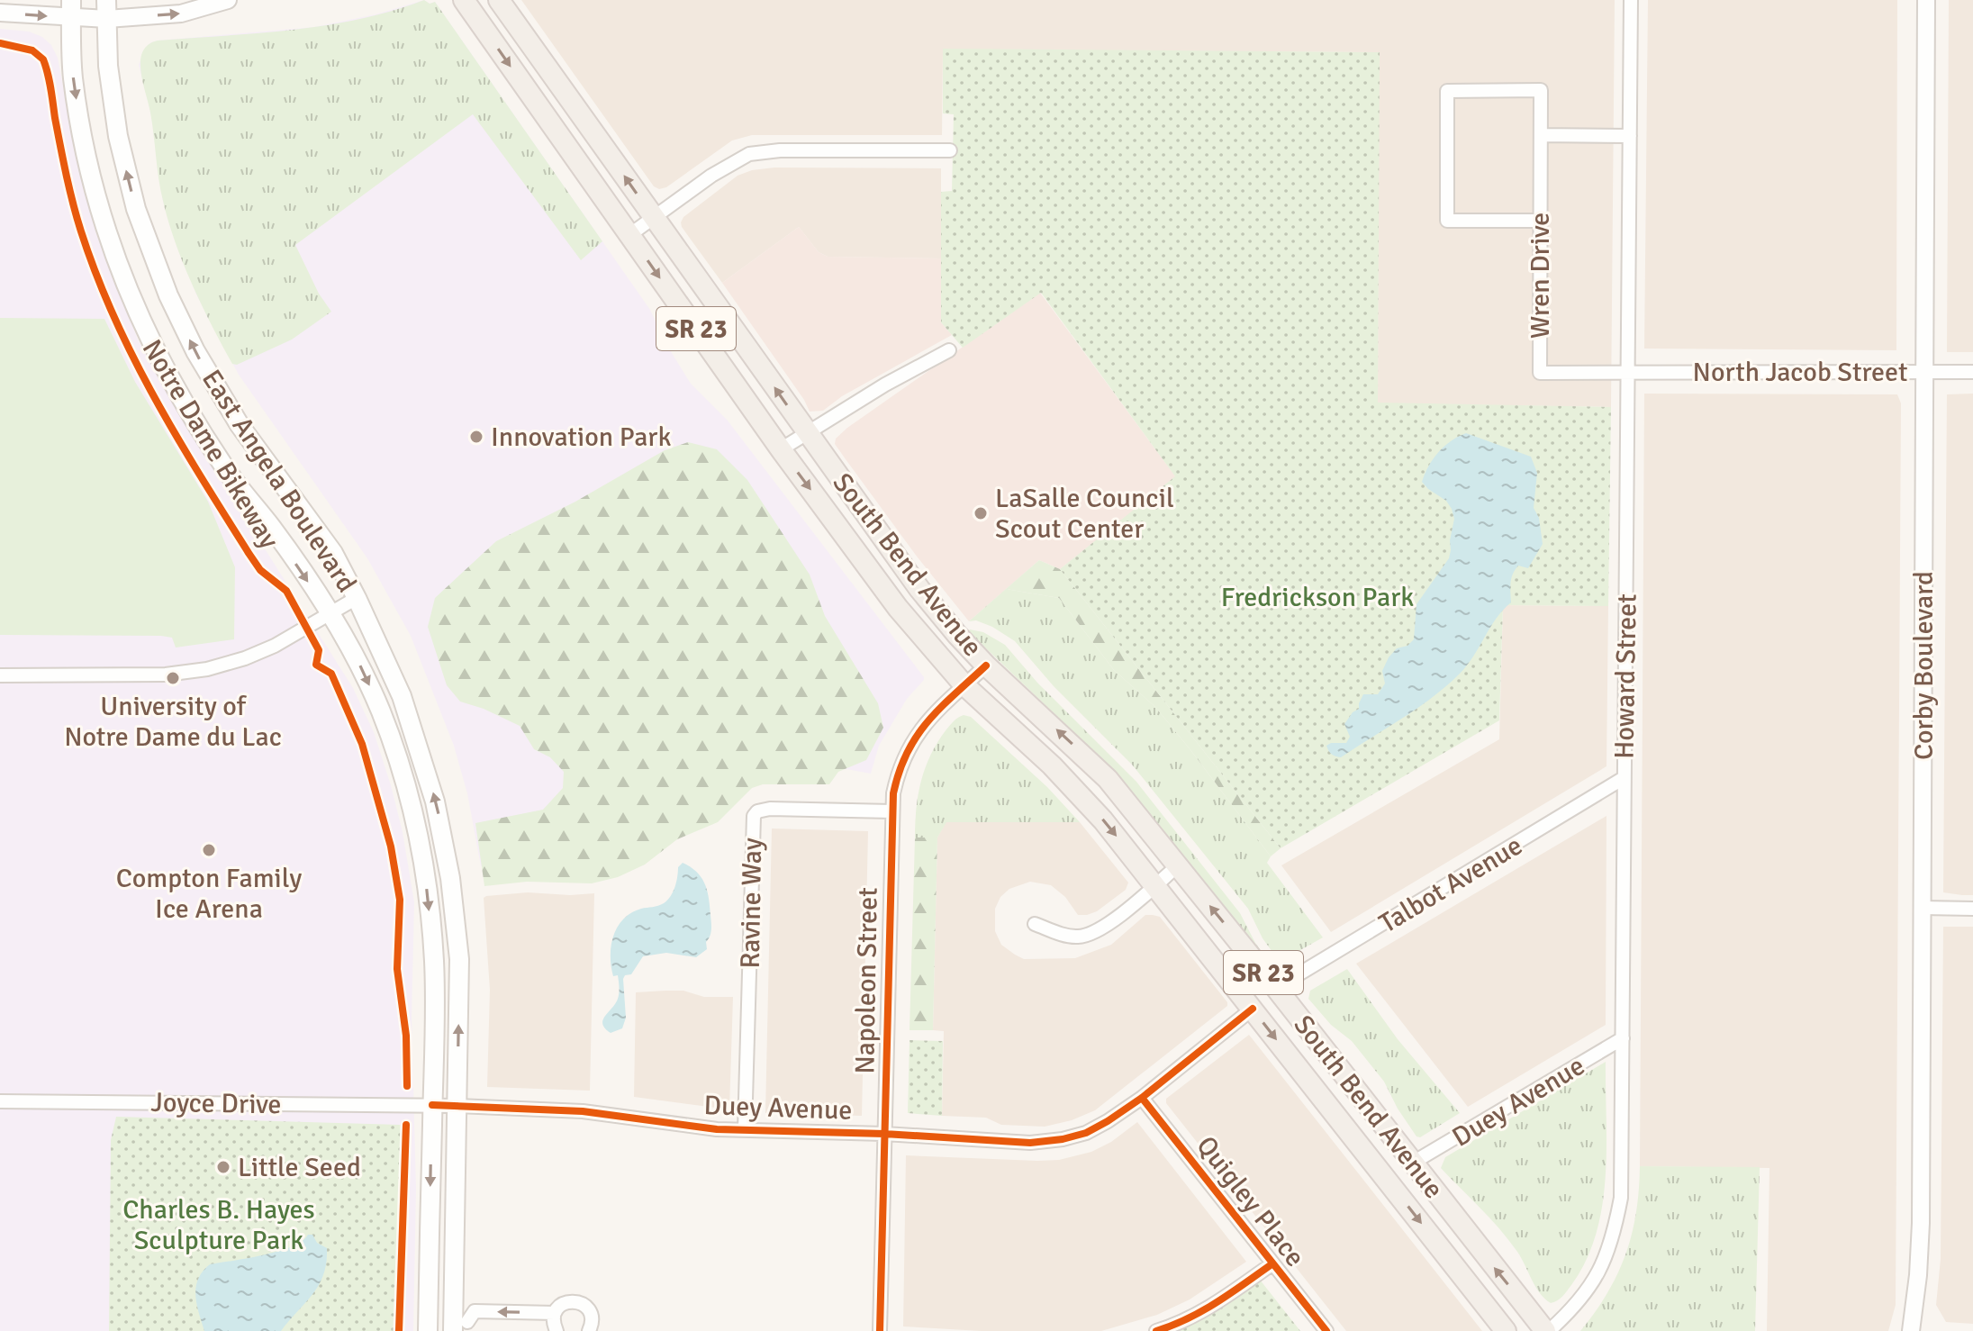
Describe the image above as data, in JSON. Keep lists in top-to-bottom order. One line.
{"streets":{"main road":["SR 23","East Angela Boulevard","South Bend Avenue"],"street":["Wren Drive","North Jacob Street","Corby Boulevard","Howard Street","Talbot Avenue","Ravine Way","Napoleon Street","Duey Avenue","Joyce Drive","Quigley Place"],"cycle path":["Notre Dame Bikeway"]},"crossings":[["Wren Drive","North Jacob Street"],["Wren Drive","Howard Street"],["North Jacob Street","Corby Boulevard"],["North Jacob Street","Howard Street"],["East Angela Boulevard","Duey Avenue"],["East Angela Boulevard","Joyce Drive"],["South Bend Avenue","Howard Street"],["South Bend Avenue","Talbot Avenue"],["South Bend Avenue","Napoleon Street"],["South Bend Avenue","Duey Avenue"],["Howard Street","Talbot Avenue"],["Howard Street","Duey Avenue"],["Ravine Way","Napoleon Street"],["Ravine Way","Duey Avenue"],["Napoleon Street","Duey Avenue"],["Duey Avenue","Joyce Drive"],["Duey Avenue","Quigley Place"]],"parks":["Fredrickson Park","Charles B. Hayes Sculpture Park"],"places":["Innovation Park","LaSalle Council Scout Center","University of Notre Dame du Lac","Compton Family Ice Arena","Little Seed"]}
